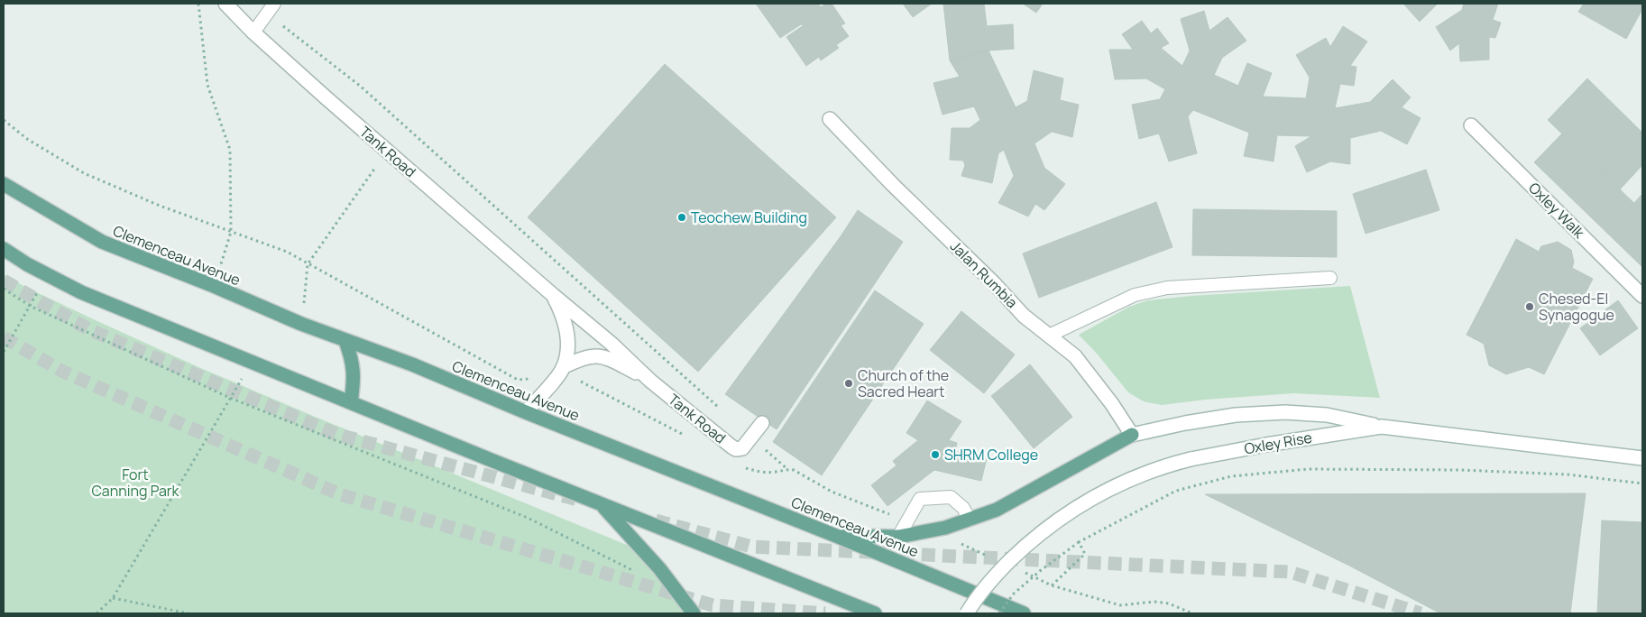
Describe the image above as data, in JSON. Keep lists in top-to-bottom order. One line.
{"streets":{"main road":["Clemenceau Avenue"],"street":["Tank Road","Oxley Walk","Jalan Rumbia","Oxley Rise"]},"crossings":[["Tank Road","Clemenceau Avenue"]],"parks":["Fort Canning Park"],"places":["Teochew Building","Chesed-El Synagogue","Church of the Sacred Heart","SHRM College"]}
